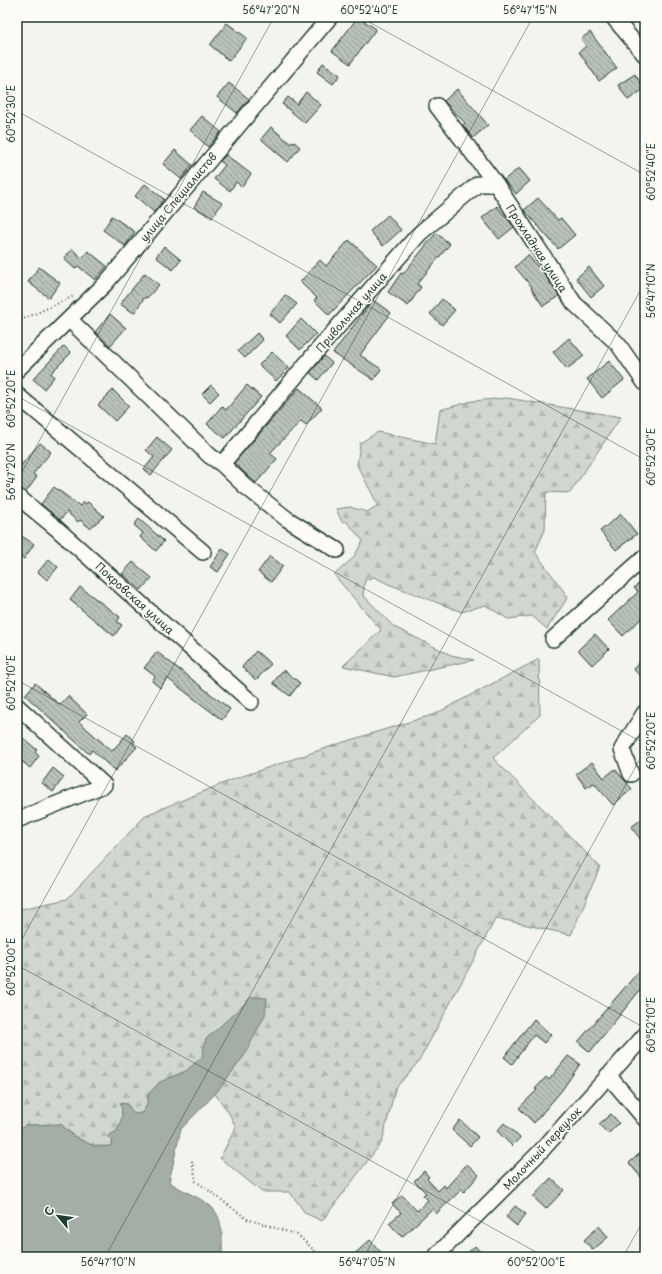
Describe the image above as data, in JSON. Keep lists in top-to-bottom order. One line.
{"streets":{"street":["улица Специалистов","Прохладная улица","Привольная улица","Покровская улица","Молочный переулок"]},"crossings":[["Прохладная улица","Привольная улица"]],"north":"top left","coordinates":["56°47'20\"N","60°52'40\"E","56°47'15\"N","60°52'30\"E","56°47'10\"N","60°52'20\"E","60°52'10\"E","60°52'00\"E","56°47'05\"N"]}
